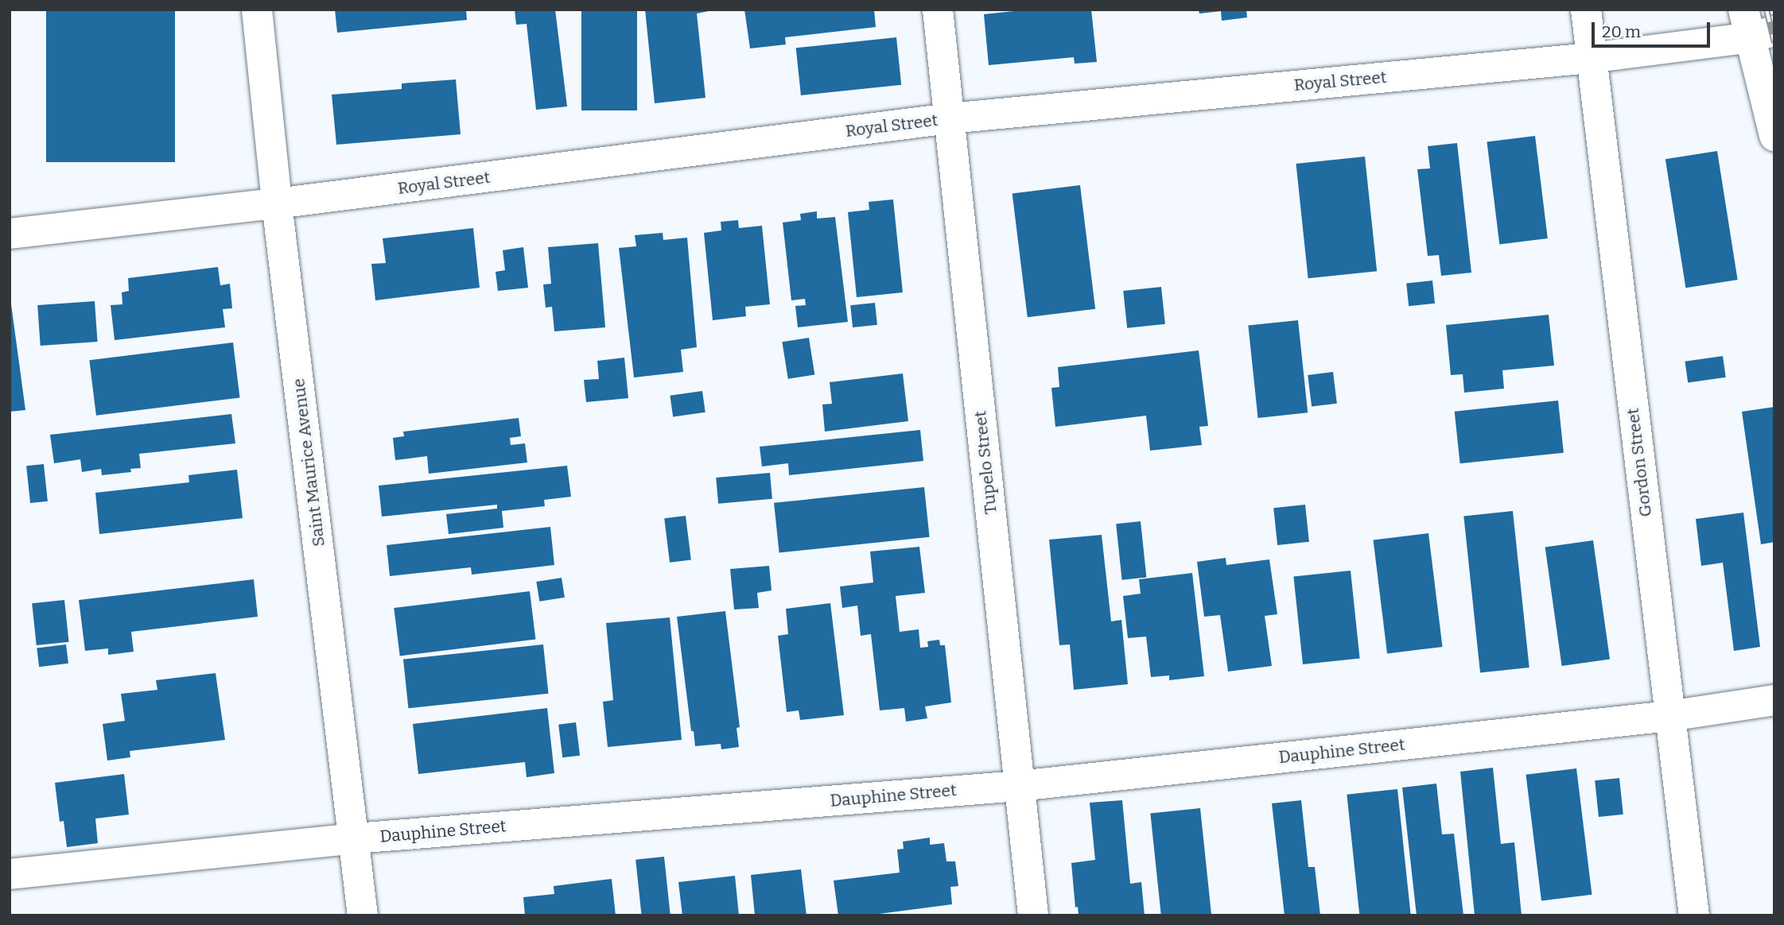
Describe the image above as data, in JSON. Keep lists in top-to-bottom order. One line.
{"streets":{"street":["Royal Street","Saint Maurice Avenue","Tupelo Street","Gordon Street","Dauphine Street"]},"crossings":[["Royal Street","Saint Maurice Avenue"],["Royal Street","Tupelo Street"],["Royal Street","Gordon Street"],["Saint Maurice Avenue","Dauphine Street"],["Tupelo Street","Dauphine Street"],["Gordon Street","Dauphine Street"]],"scale_bar":"20 m"}
